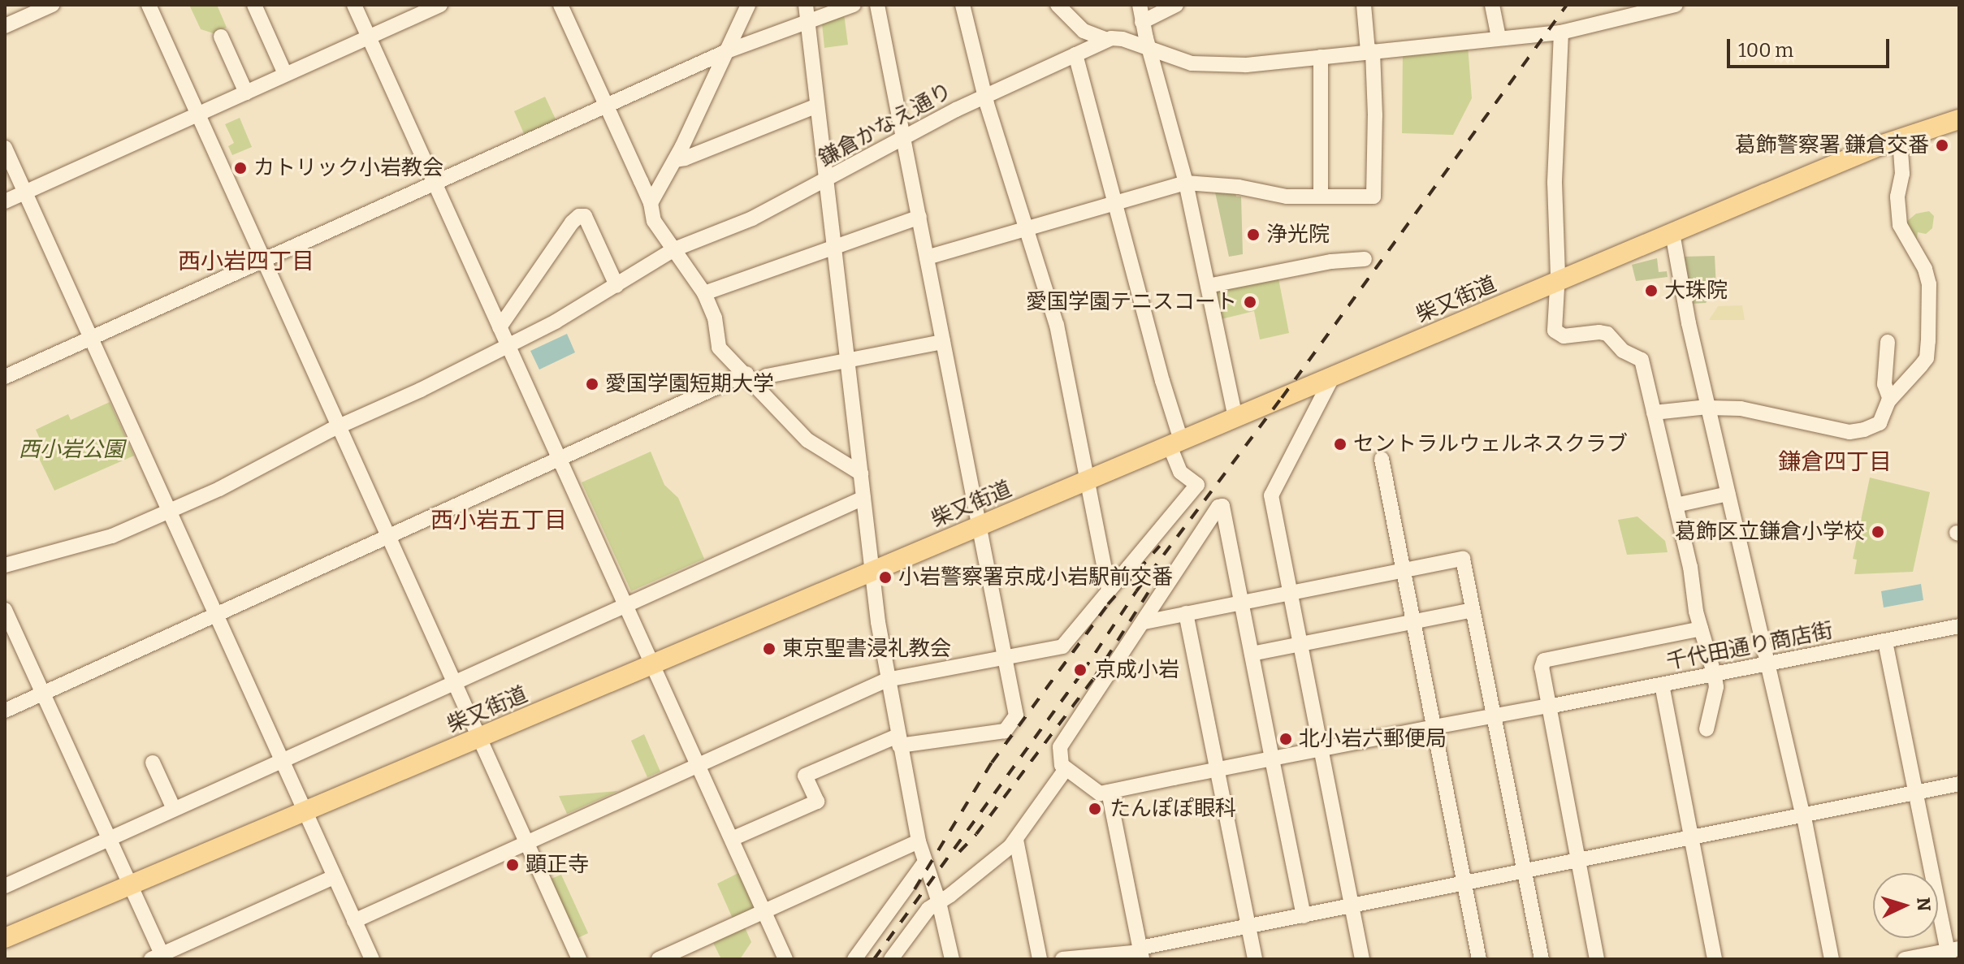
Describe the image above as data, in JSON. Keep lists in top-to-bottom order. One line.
{"streets":{"main road":["柴又街道"],"street":["鎌倉かなえ通り","千代田通り商店街"]},"districts":["西小岩四丁目","鎌倉四丁目","西小岩五丁目"],"parks":["西小岩公園"],"places":["葛飾警察署 鎌倉交番","カトリック小岩教会","浄光院","大珠院","愛国学園テニスコート","愛国学園短期大学","セントラルウェルネスクラブ","葛飾区立鎌倉小学校","小岩警察署京成小岩駅前交番","東京聖書浸礼教会","京成小岩","北小岩六郵便局","たんぽぽ眼科","顕正寺"],"scale_bar":"100 m","north":"right"}
